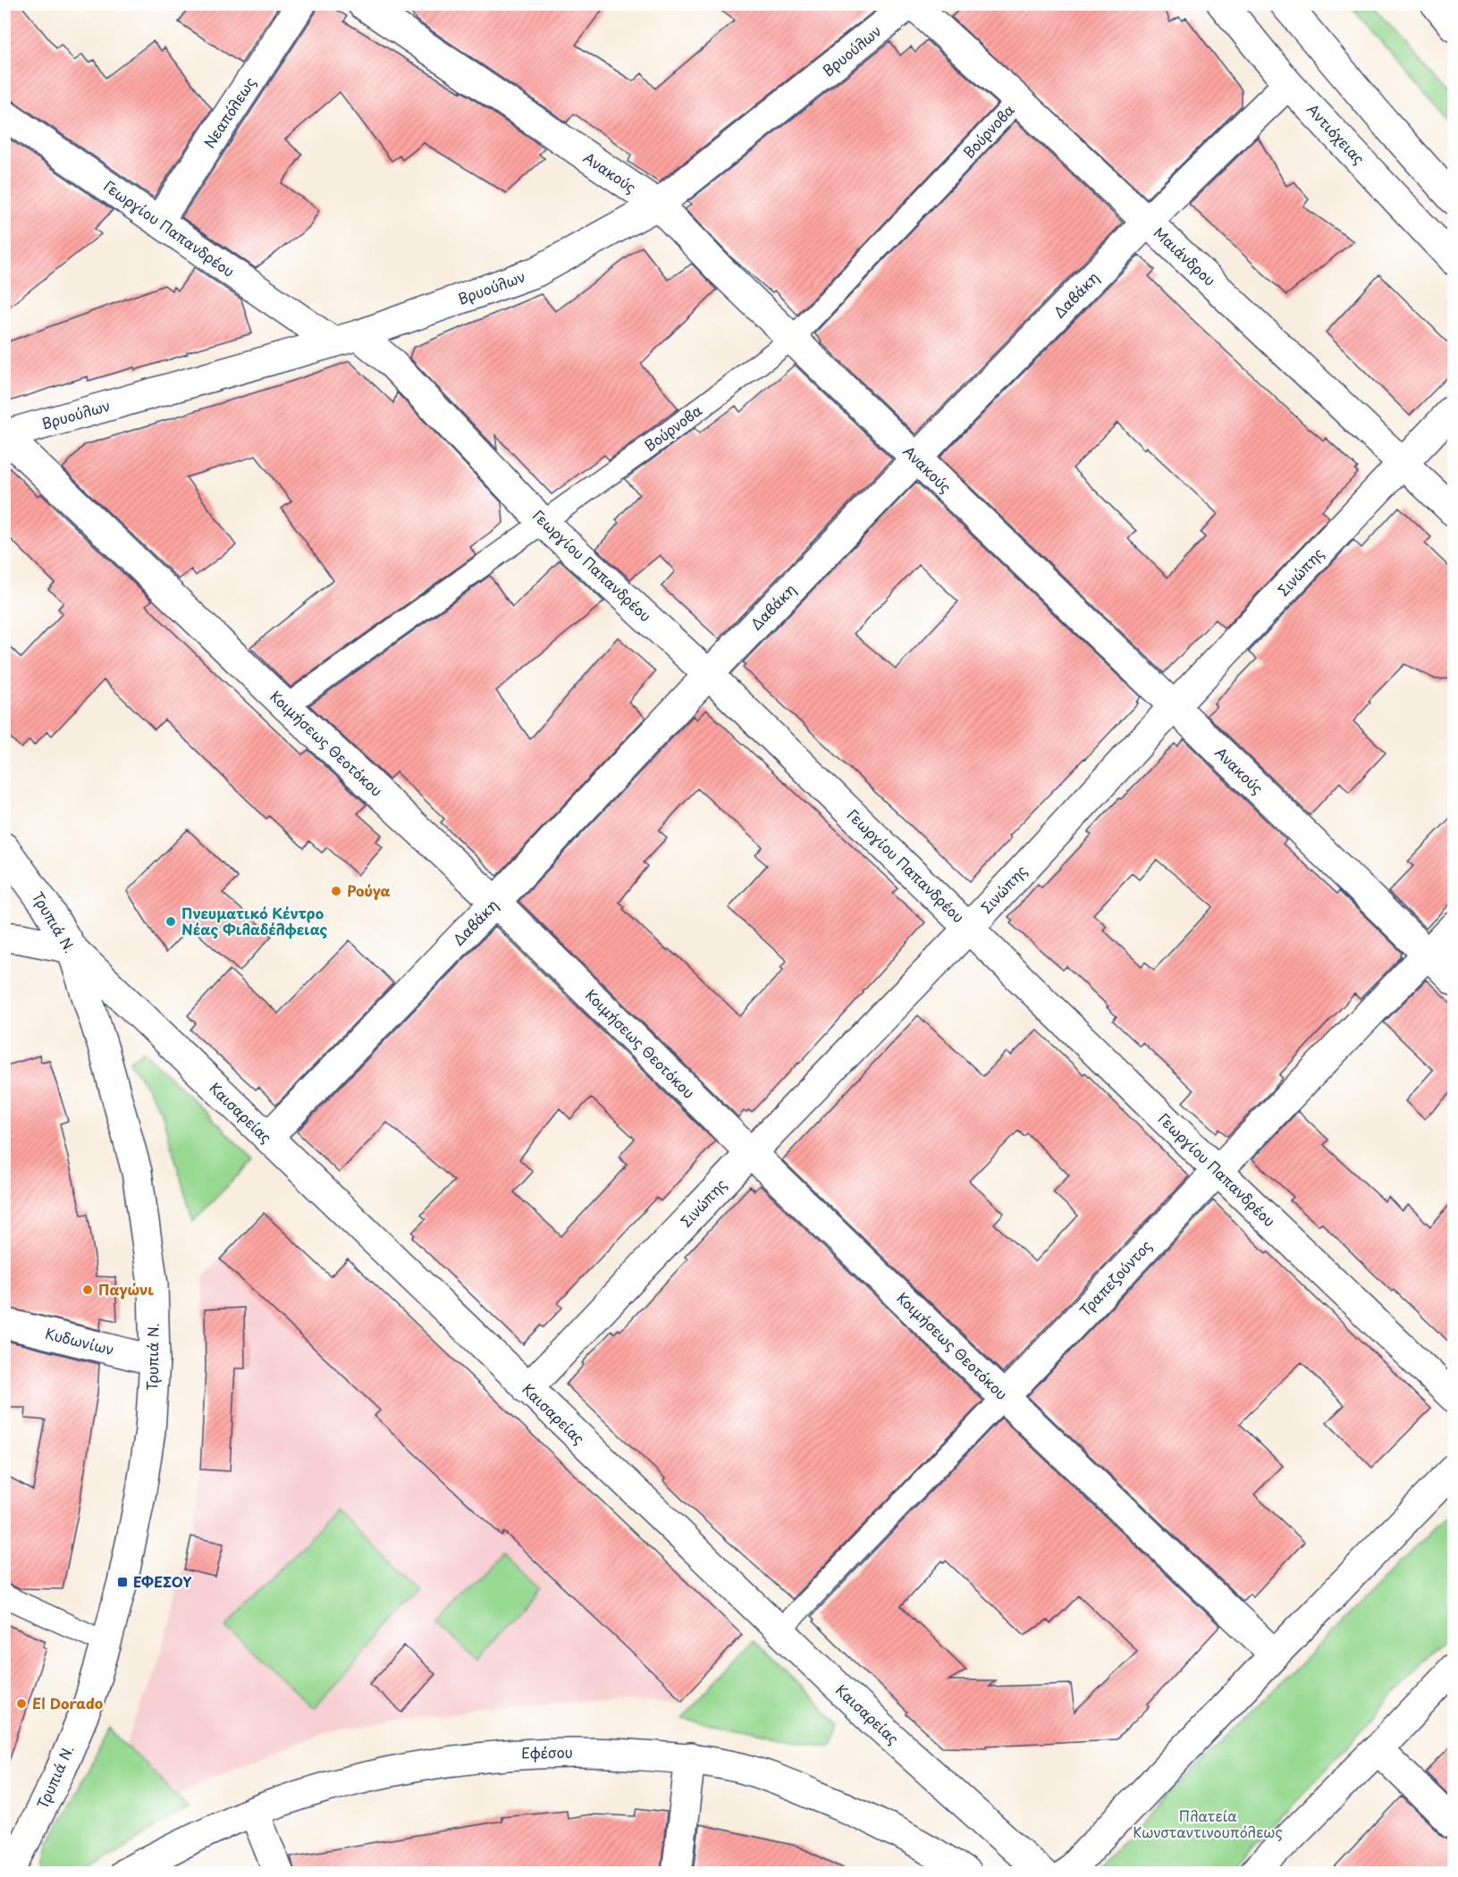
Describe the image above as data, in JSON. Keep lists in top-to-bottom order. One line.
{"streets":{"main road":["Βρυούλων","Νεαπόλεως","Αντιόχειας","Ανακούς","Γεωργίου Παπανδρέου","Μαιάνδρου","Δαβάκη","Σινώπης","Κοιμήσεως Θεοτόκου","Τρυπιά Ν.","Καισαρείας","Τραπεζούντος","Κυδωνίων","Εφέσου"],"street":["Βούρνοβα"]},"crossings":[["Βρυούλων","Ανακούς"],["Βρυούλων","Γεωργίου Παπανδρέου"],["Βρυούλων","Μαιάνδρου"],["Βρυούλων","Κοιμήσεως Θεοτόκου"],["Νεαπόλεως","Γεωργίου Παπανδρέου"],["Βούρνοβα","Ανακούς"],["Βούρνοβα","Γεωργίου Παπανδρέου"],["Βούρνοβα","Μαιάνδρου"],["Βούρνοβα","Κοιμήσεως Θεοτόκου"],["Αντιόχειας","Δαβάκη"],["Ανακούς","Δαβάκη"],["Ανακούς","Σινώπης"],["Ανακούς","Τραπεζούντος"],["Γεωργίου Παπανδρέου","Δαβάκη"],["Γεωργίου Παπανδρέου","Σινώπης"],["Γεωργίου Παπανδρέου","Τραπεζούντος"],["Μαιάνδρου","Δαβάκη"],["Μαιάνδρου","Σινώπης"],["Δαβάκη","Κοιμήσεως Θεοτόκου"],["Δαβάκη","Καισαρείας"],["Σινώπης","Κοιμήσεως Θεοτόκου"],["Σινώπης","Καισαρείας"],["Κοιμήσεως Θεοτόκου","Τραπεζούντος"],["Τρυπιά Ν.","Καισαρείας"],["Τρυπιά Ν.","Κυδωνίων"],["Καισαρείας","Τραπεζούντος"]],"parks":["Πλατεία Κωνσταντινουπόλεως"],"places":{"other":["Ρούγα","Πνευματικό Κέντρο Νέας Φιλαδέλφειας","Παγώνι","El Dorado"],"transit":["ΕΦΕΣΟΥ"]}}
